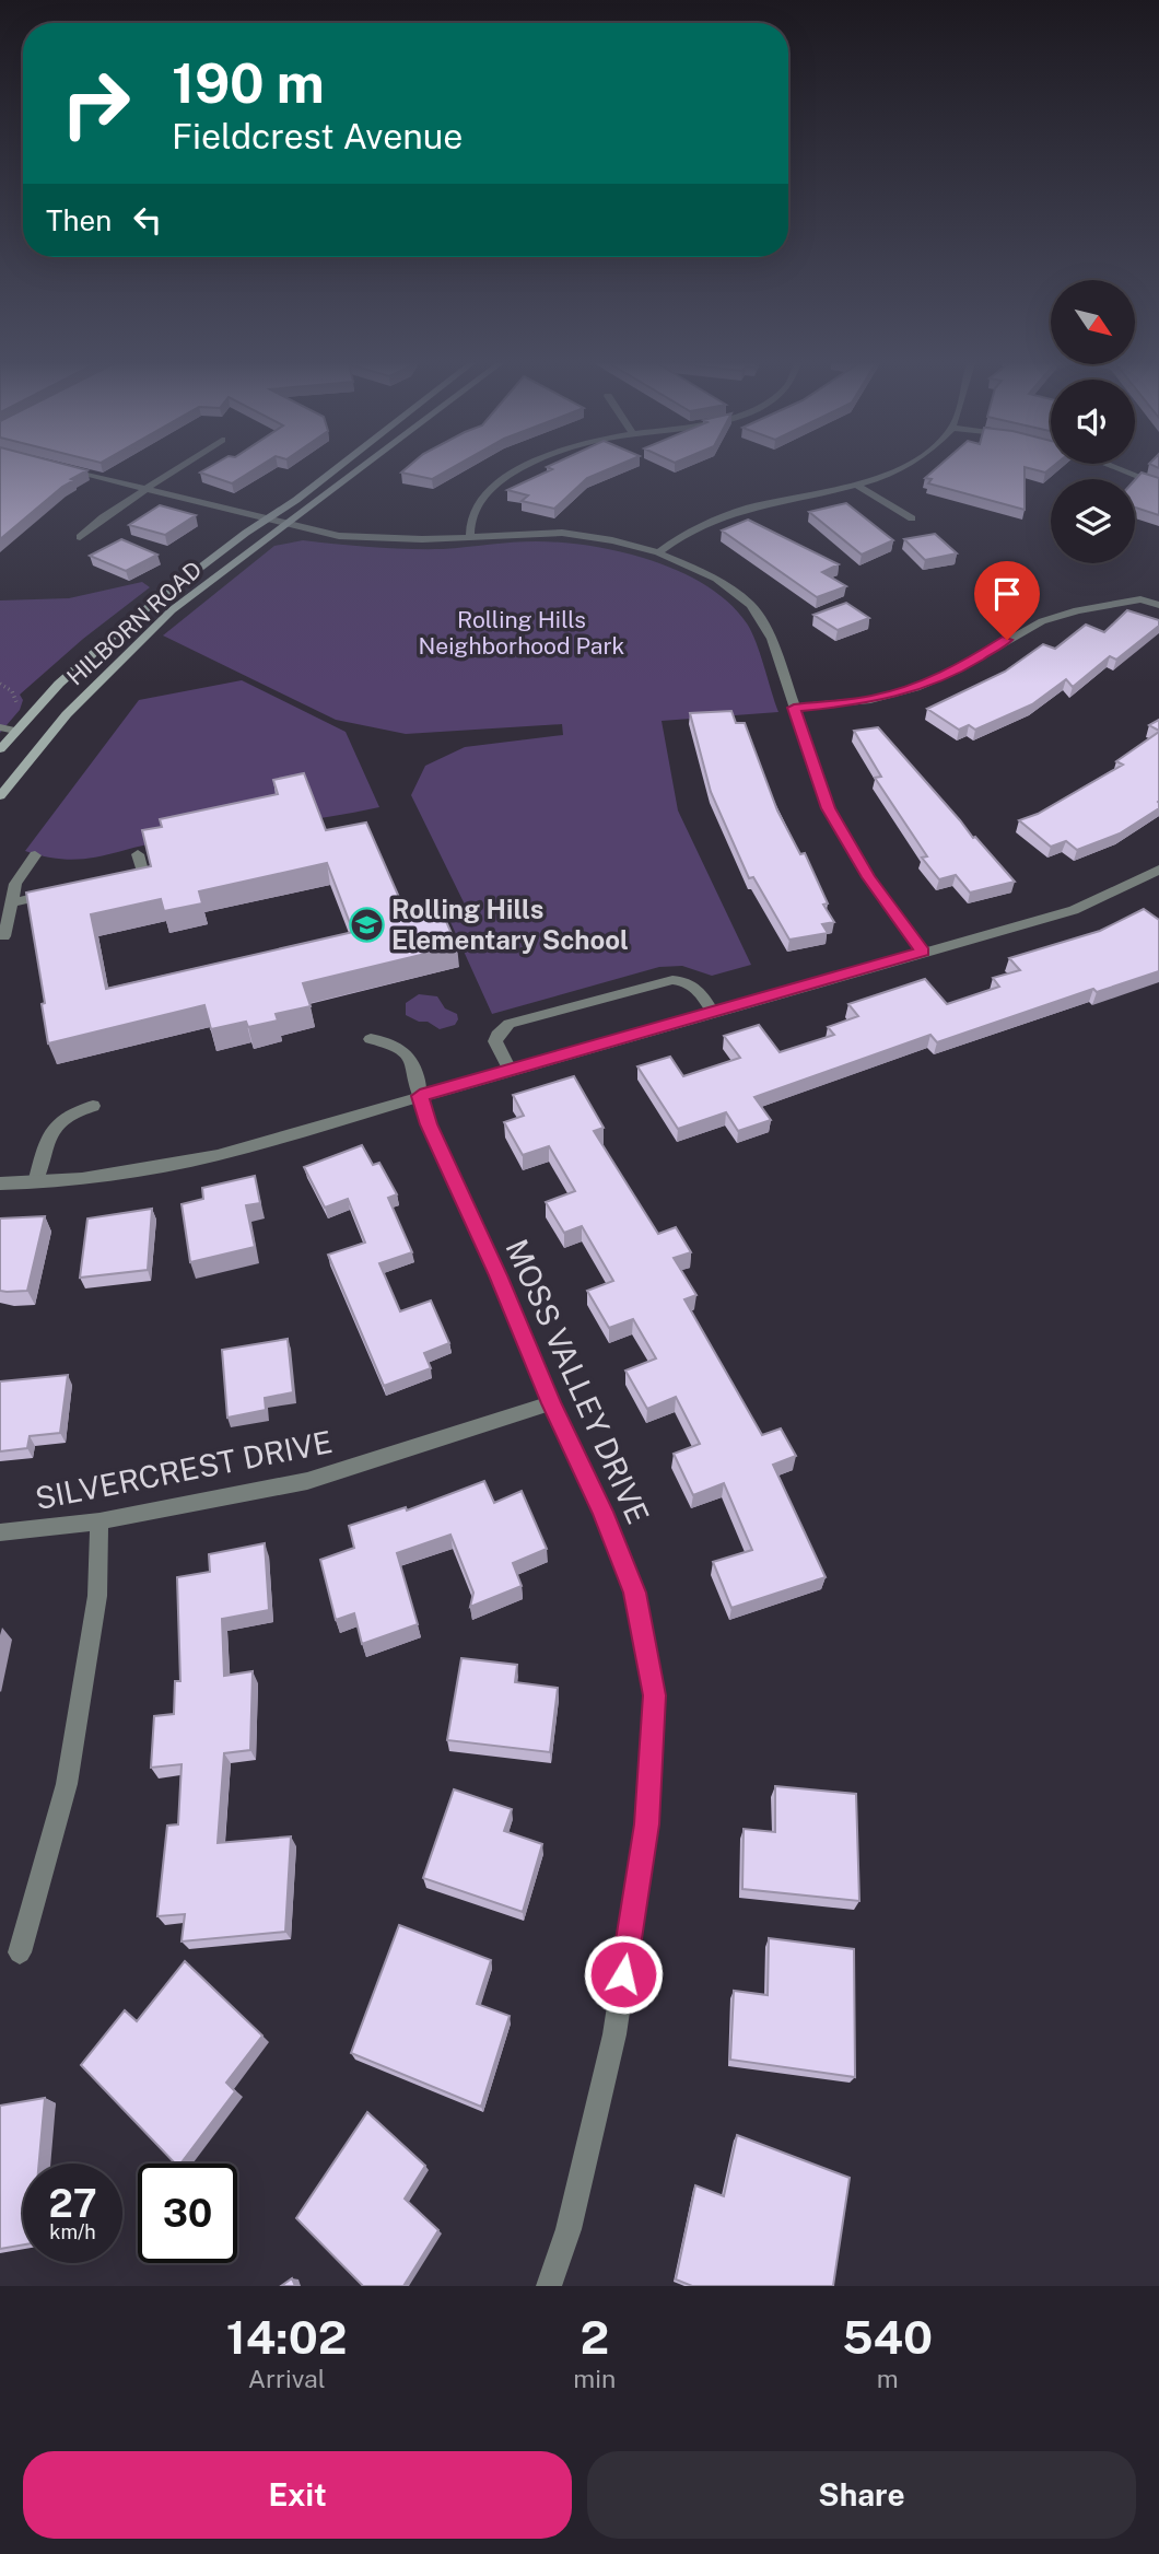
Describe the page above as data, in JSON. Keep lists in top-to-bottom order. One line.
{"streets":{"street":["HILBORN ROAD","MOSS VALLEY DRIVE","SILVERCREST DRIVE"]},"crossings":[["MOSS VALLEY DRIVE","SILVERCREST DRIVE"]],"parks":["Rolling Hills Neighborhood Park"],"places":{"school or university":["Rolling Hills Elementary School"]},"north":"bottom right","page":{"turn":["190 m","Fieldcrest Avenue"],"then":"Then","speed":"27 km/h","limit":"30","eta":["14:02","Arrival","2","min","540","m"],"buttons":["Exit","Share"]}}
